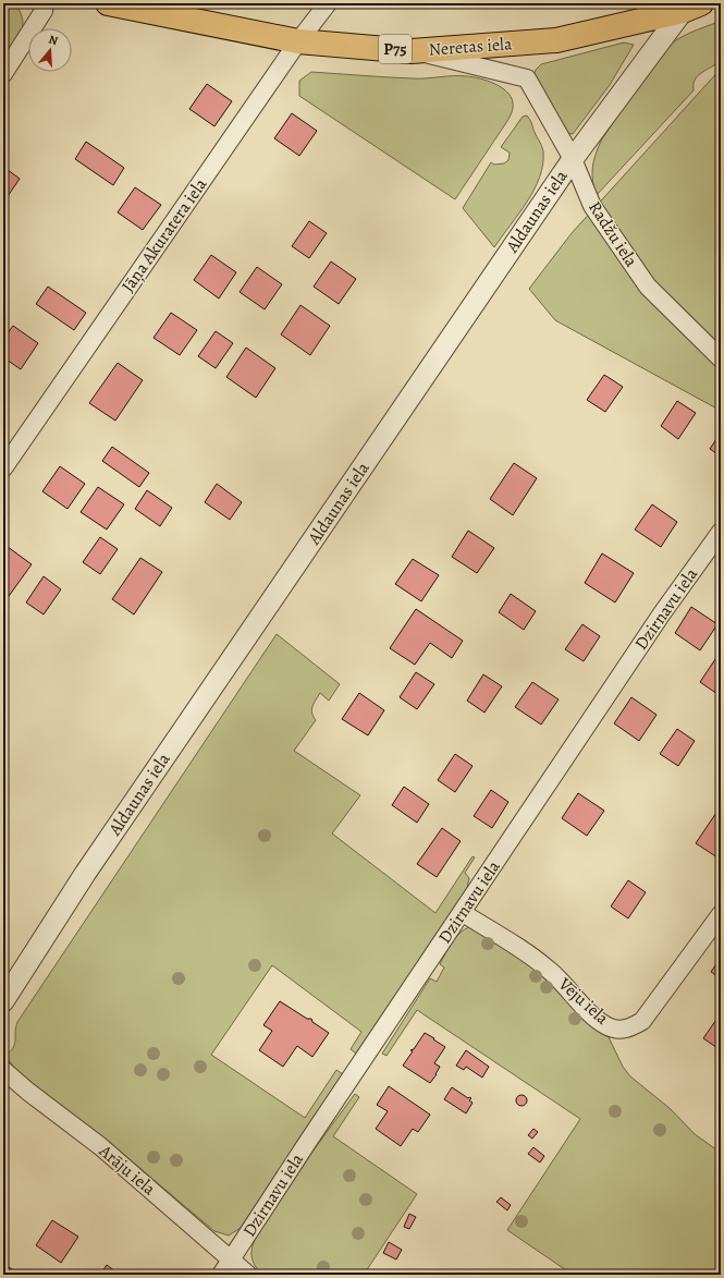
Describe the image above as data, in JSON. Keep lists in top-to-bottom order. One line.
{"streets":{"main road":["Neretas iela","P75"],"street":["Aldaunas iela","Radžu iela","Jāņa Akuratera iela","Dzirnavu iela","Vēju iela","Arāju iela"]},"crossings":[["Neretas iela","Aldaunas iela"],["Neretas iela","Radžu iela"],["Neretas iela","Jāņa Akuratera iela"],["Aldaunas iela","Radžu iela"],["Dzirnavu iela","Vēju iela"],["Dzirnavu iela","Arāju iela"]],"north":"top"}
